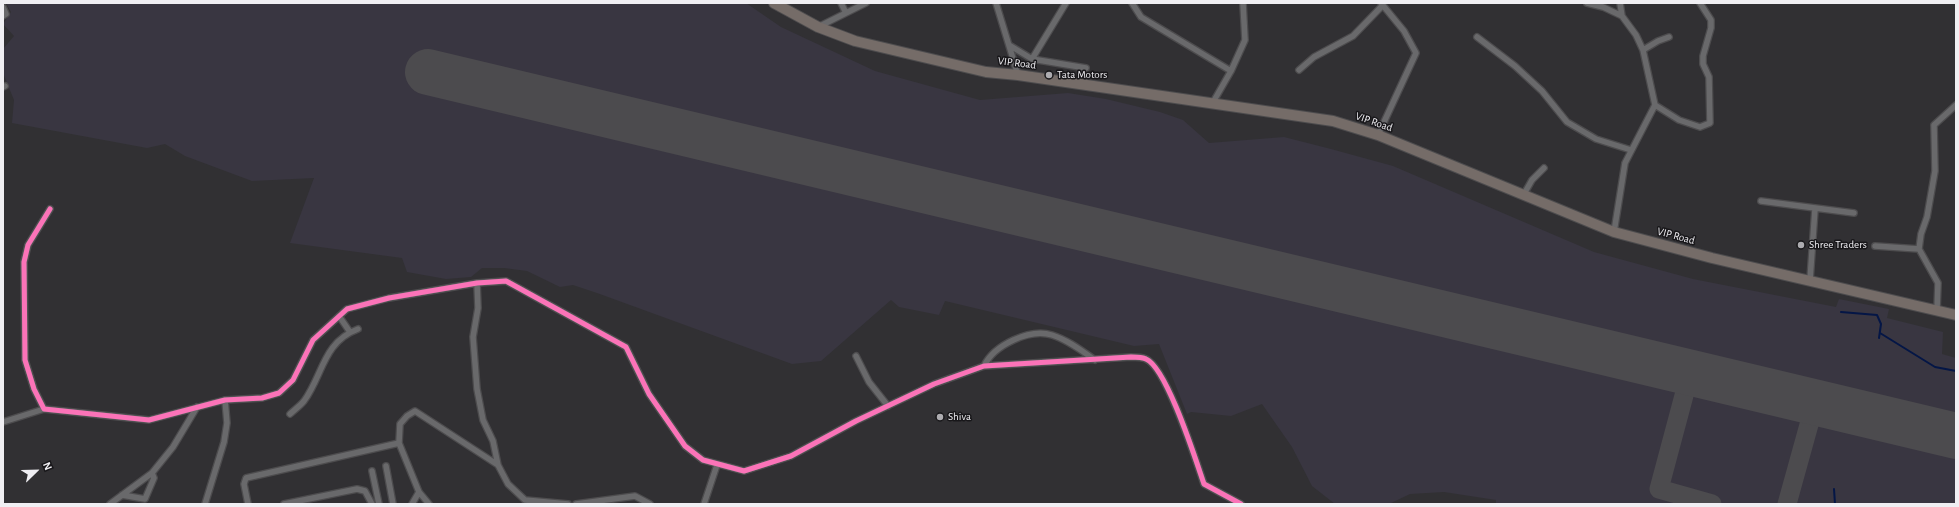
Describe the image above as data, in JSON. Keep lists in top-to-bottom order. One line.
{"streets":{"highway":["VIP Road"]},"places":["Tata Motors","Shree Traders","Shiva"],"north":"top right"}
